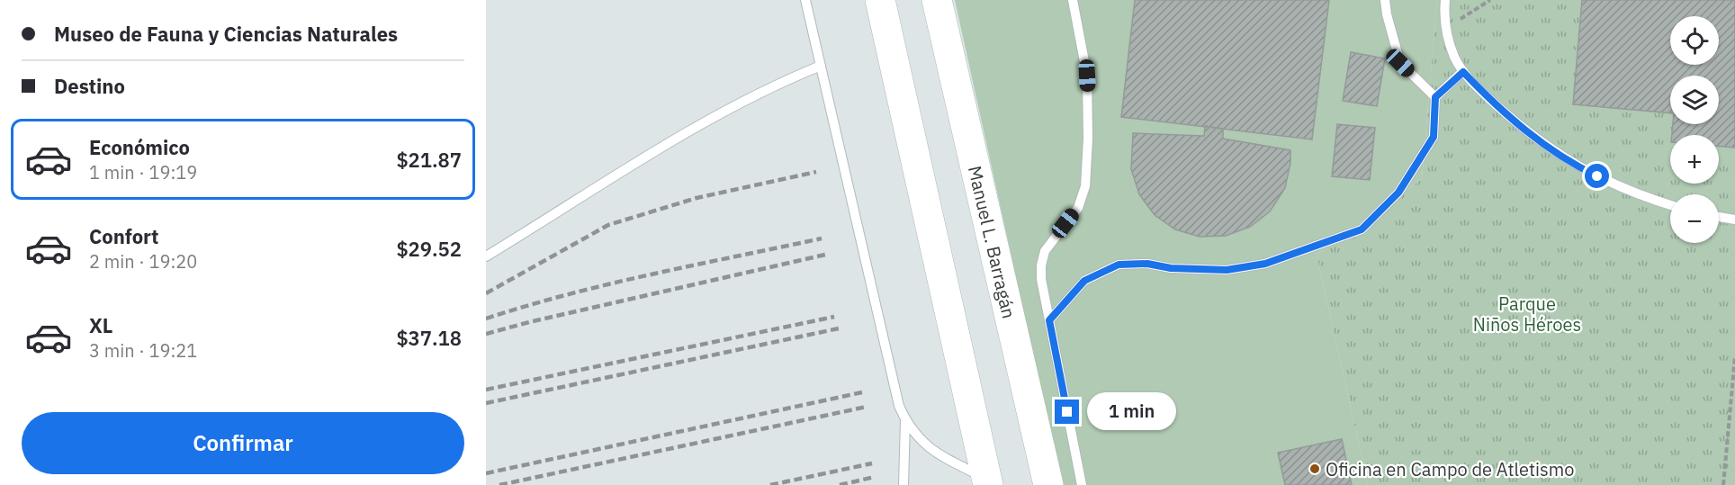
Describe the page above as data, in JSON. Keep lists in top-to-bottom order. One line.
{"streets":{"highway":["Manuel L. Barragán"]},"parks":["Parque Niños Héroes"],"places":["Oficina en Campo de Atletismo"],"page":{"banner":["Museo de Fauna y Ciencias Naturales","Destino"],"map_buttons":["+","−"],"list":[{"name":"Económico","note":"1 min · 19:19","value":"$21.87"},{"name":"Confort","note":"2 min · 19:20","value":"$29.52"},{"name":"XL","note":"3 min · 19:21","value":"$37.18"}],"bubble":"1 min","buttons":"Confirmar"}}
